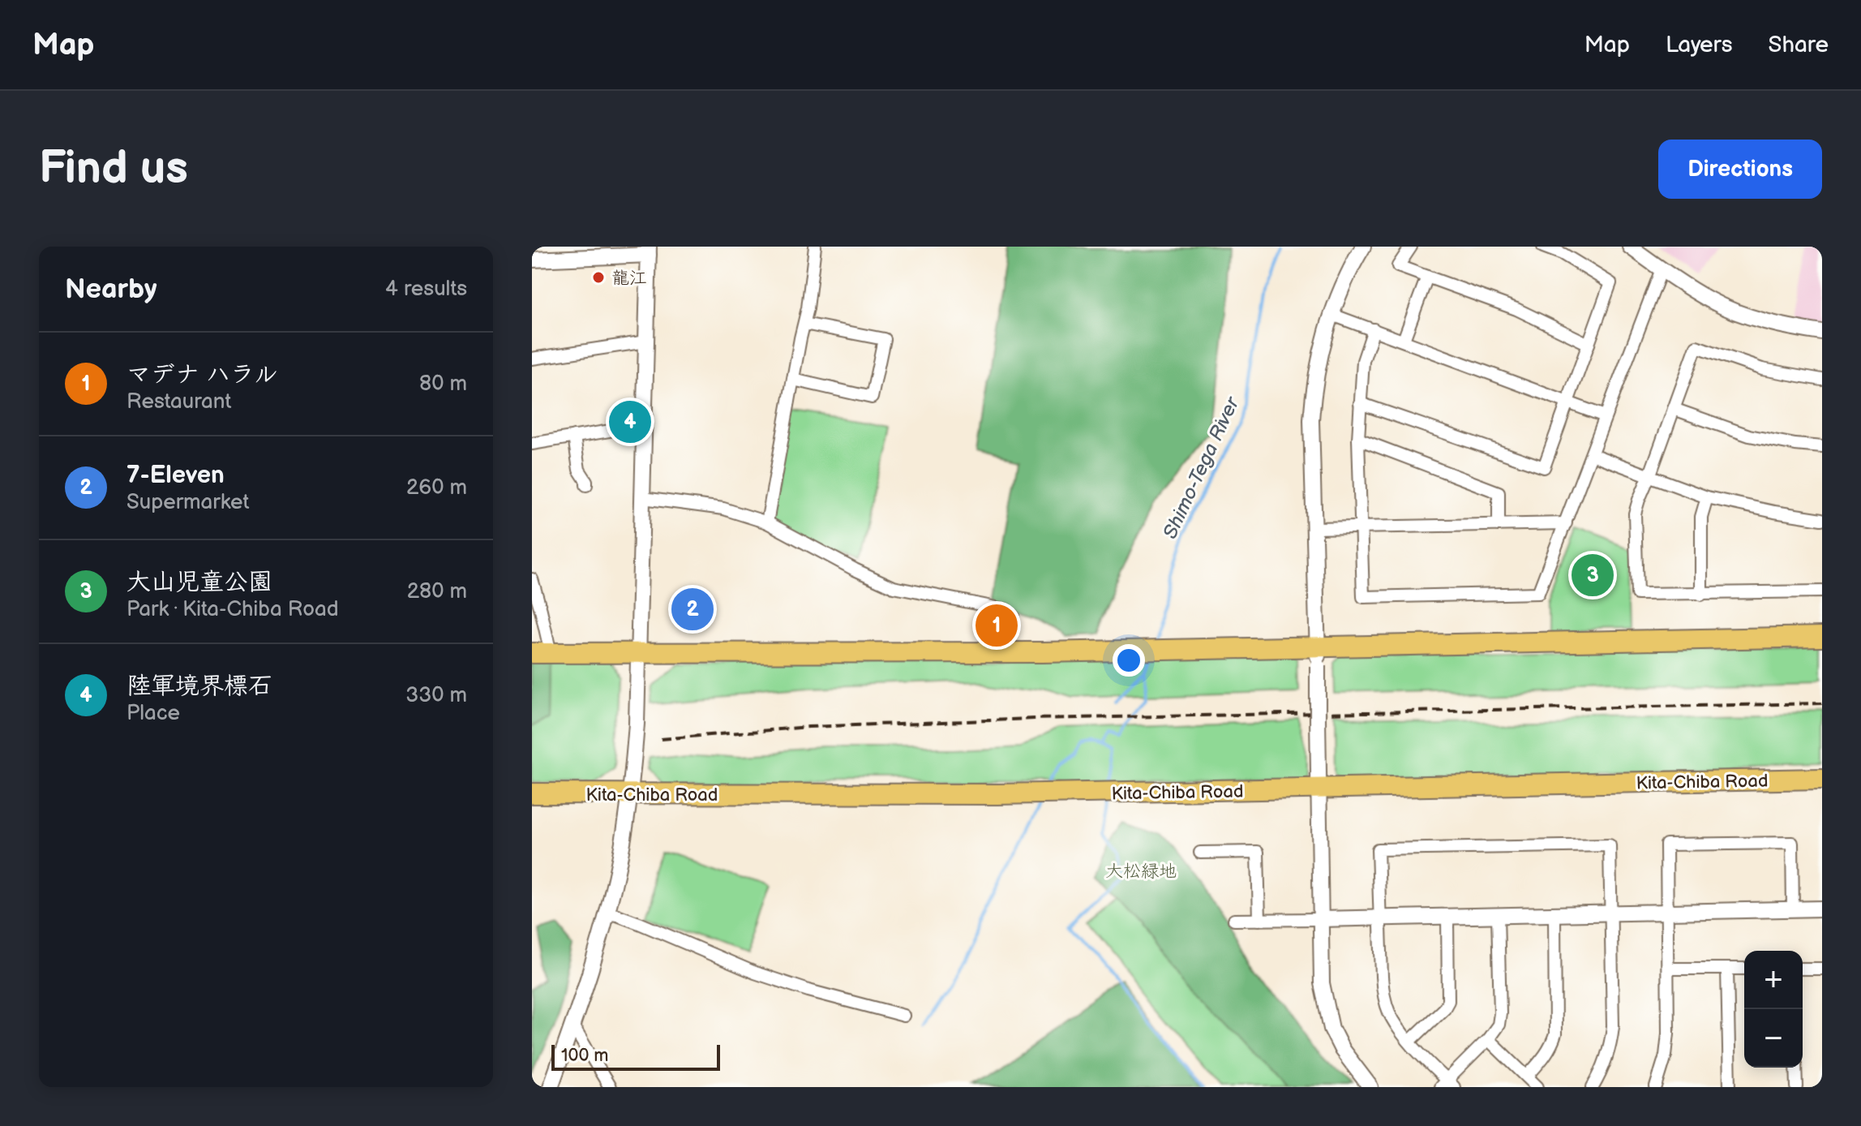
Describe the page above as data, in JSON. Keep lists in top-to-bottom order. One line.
{"streets":{"highway":["Kita-Chiba Road"]},"water":["Shimo-Tega River"],"parks":["大松緑地"],"places":["龍江"],"scale_bar":"100 m","page":{"header":"Map","nav":["Map","Layers","Share"],"buttons":"Directions","title":"Find us","heading":["Nearby","4 results"],"list":[{"mark":"1","name":"マデナ ハラル","note":"Restaurant","value":"80 m"},{"mark":"2","name":"7-Eleven","note":"Supermarket","value":"260 m"},{"mark":"3","name":"大山児童公園","note":"Park · Kita-Chiba Road","value":"280 m"},{"mark":"4","name":"陸軍境界標石","note":"Place","value":"330 m"}],"pins":["4","3","2","1"],"map_buttons":["+","−"],"scale":"100 m"}}
